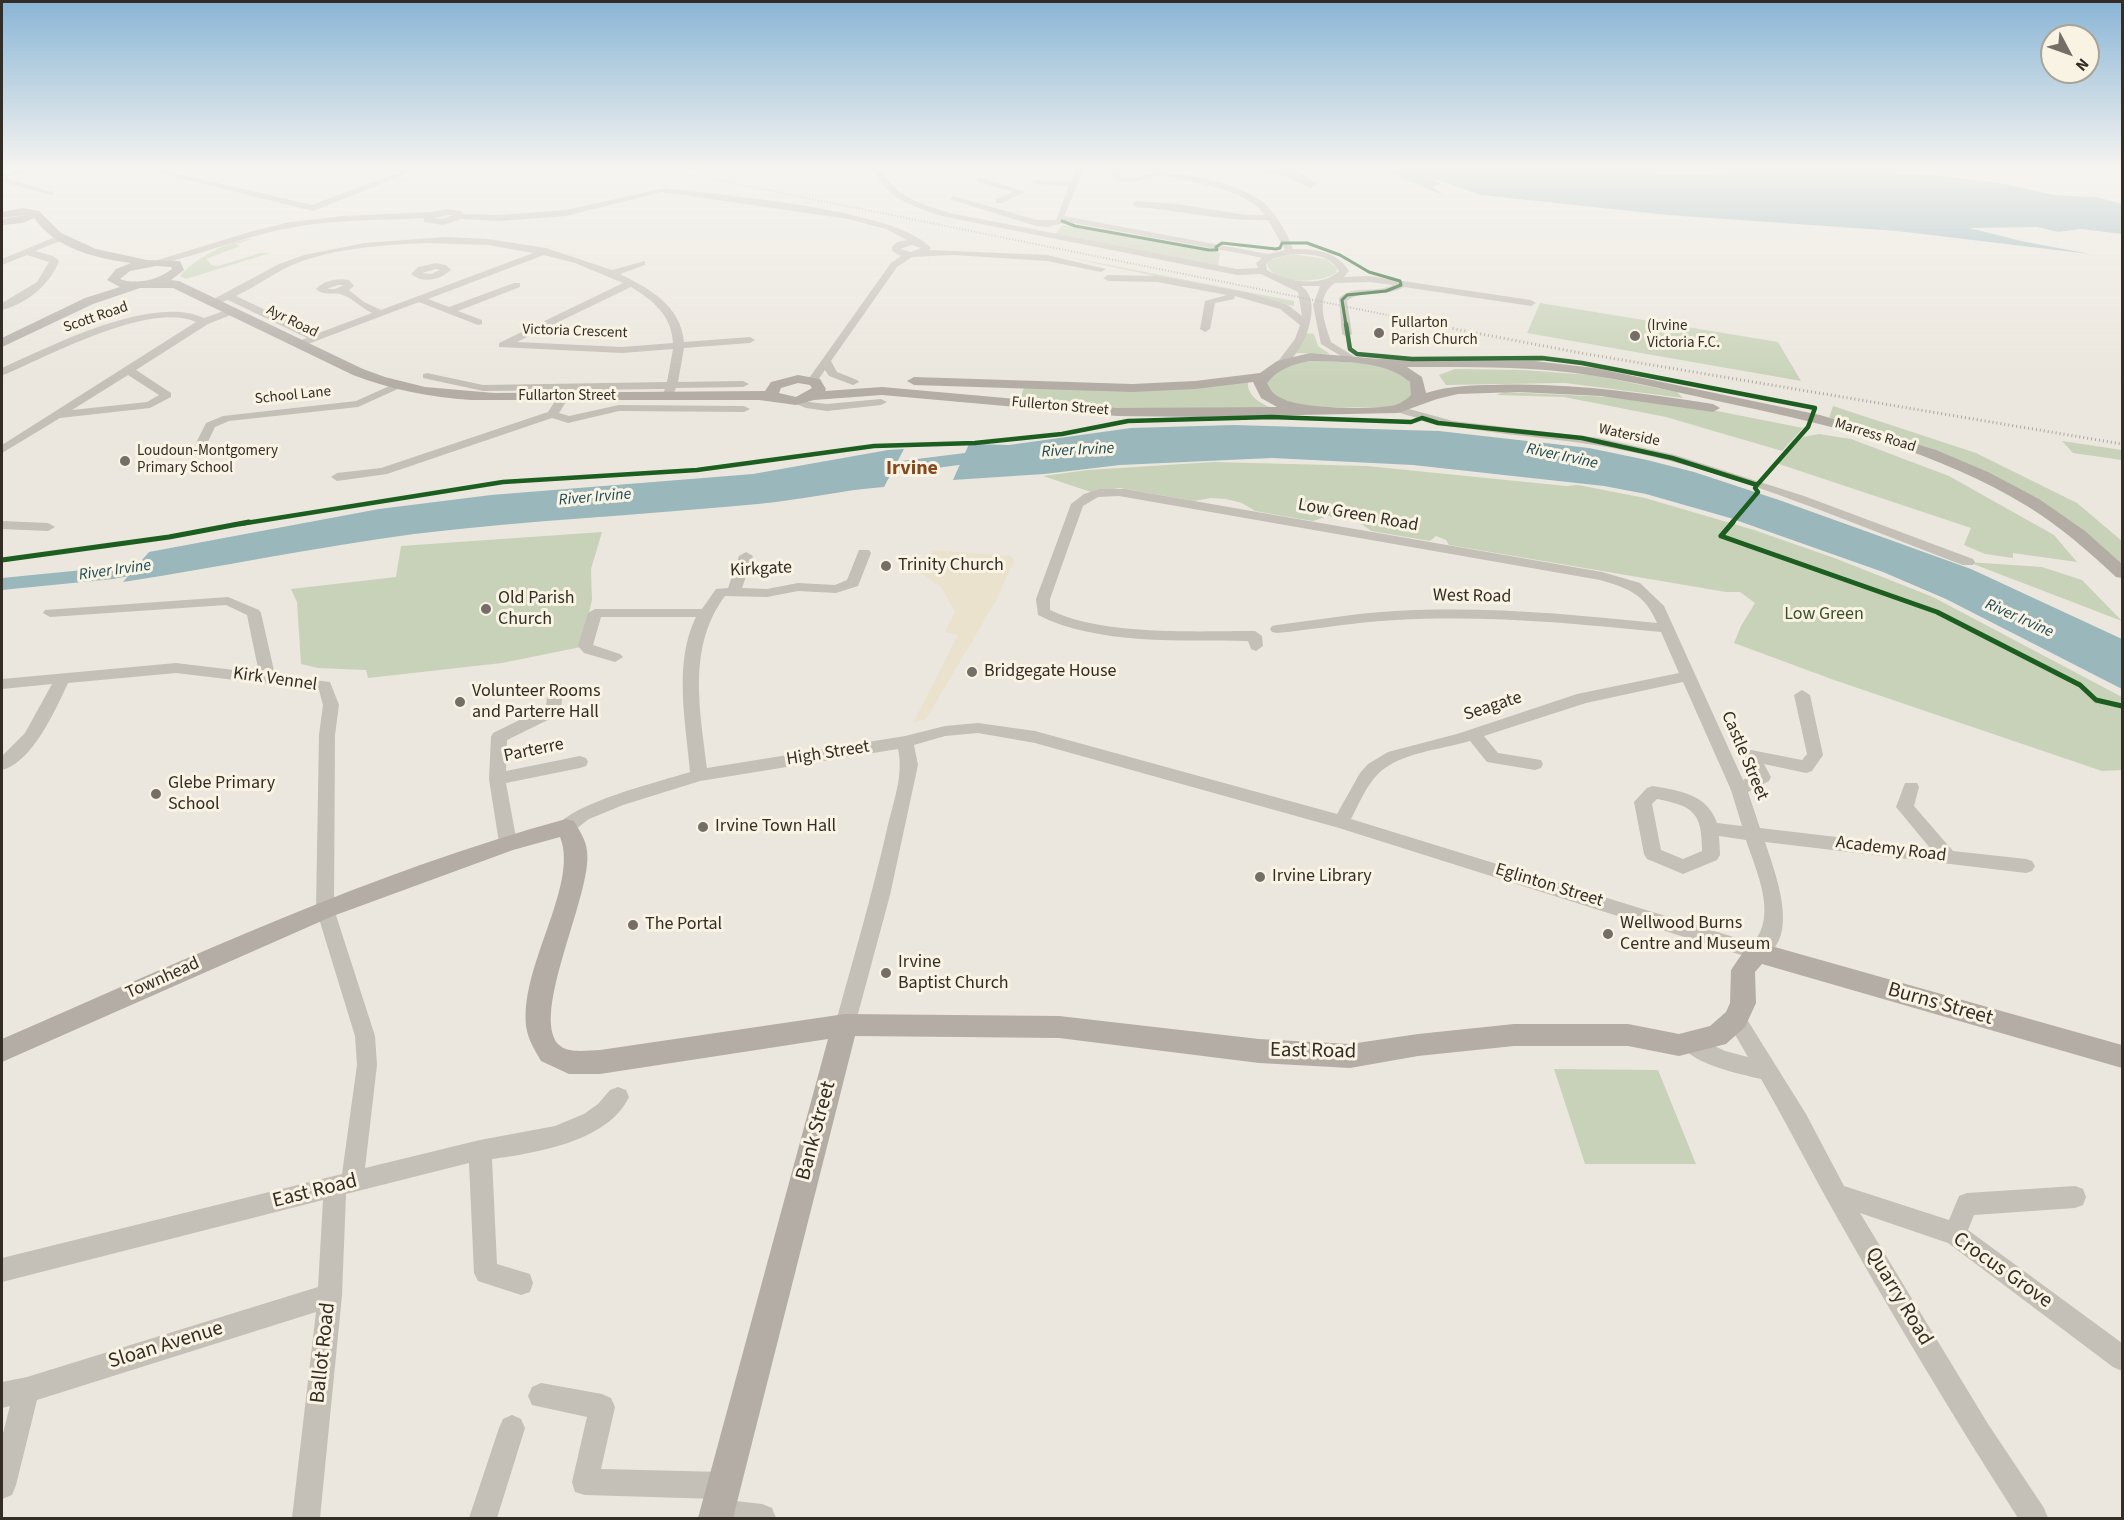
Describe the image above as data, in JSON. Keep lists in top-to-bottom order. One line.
{"streets":{"main road":["Ayr Road","Fullarton Street","Fullerton Street","Marress Road","High Street","Townhead","Burns Street","East Road","Bank Street"],"street":["Scott Road","Victoria Crescent","School Lane","Waterside","Low Green Road","Kirkgate","West Road","Kirk Vennel","Seagate","Parterre","Castle Street","Academy Road","Eglinton Street","Crocus Grove","Quarry Road","Sloan Avenue","Ballot Road"]},"crossings":[["Ayr Road","School Lane"],["Ayr Road","Fullarton Street"],["School Lane","Fullarton Street"],["Fullerton Street","Waterside"],["Fullerton Street","Marress Road"],["Waterside","Marress Road"],["Low Green Road","Castle Street"],["Kirkgate","High Street"],["West Road","Castle Street"],["Kirk Vennel","High Street"],["Kirk Vennel","Townhead"],["Kirk Vennel","Ballot Road"],["Seagate","High Street"],["Seagate","Castle Street"],["Seagate","Eglinton Street"],["Parterre","High Street"],["High Street","Eglinton Street"],["High Street","Townhead"],["High Street","East Road"],["High Street","Bank Street"],["High Street","Ballot Road"],["Castle Street","Academy Road"],["Castle Street","Eglinton Street"],["Castle Street","Burns Street"],["Eglinton Street","Burns Street"],["Townhead","Ballot Road"],["East Road","Bank Street"],["East Road","Quarry Road"],["East Road","Ballot Road"],["Crocus Grove","Quarry Road"],["Sloan Avenue","Ballot Road"]],"districts":["Irvine"],"water":["River Irvine"],"parks":["Low Green"],"places":["Fullarton Parish Church","(Irvine Victoria F.C.","Loudoun-Montgomery Primary School","Trinity Church","Old Parish Church","Bridgegate House","Volunteer Rooms and Parterre Hall","Glebe Primary School","Irvine Town Hall","Irvine Library","The Portal","Wellwood Burns Centre and Museum","Irvine Baptist Church"],"north":"bottom right"}
